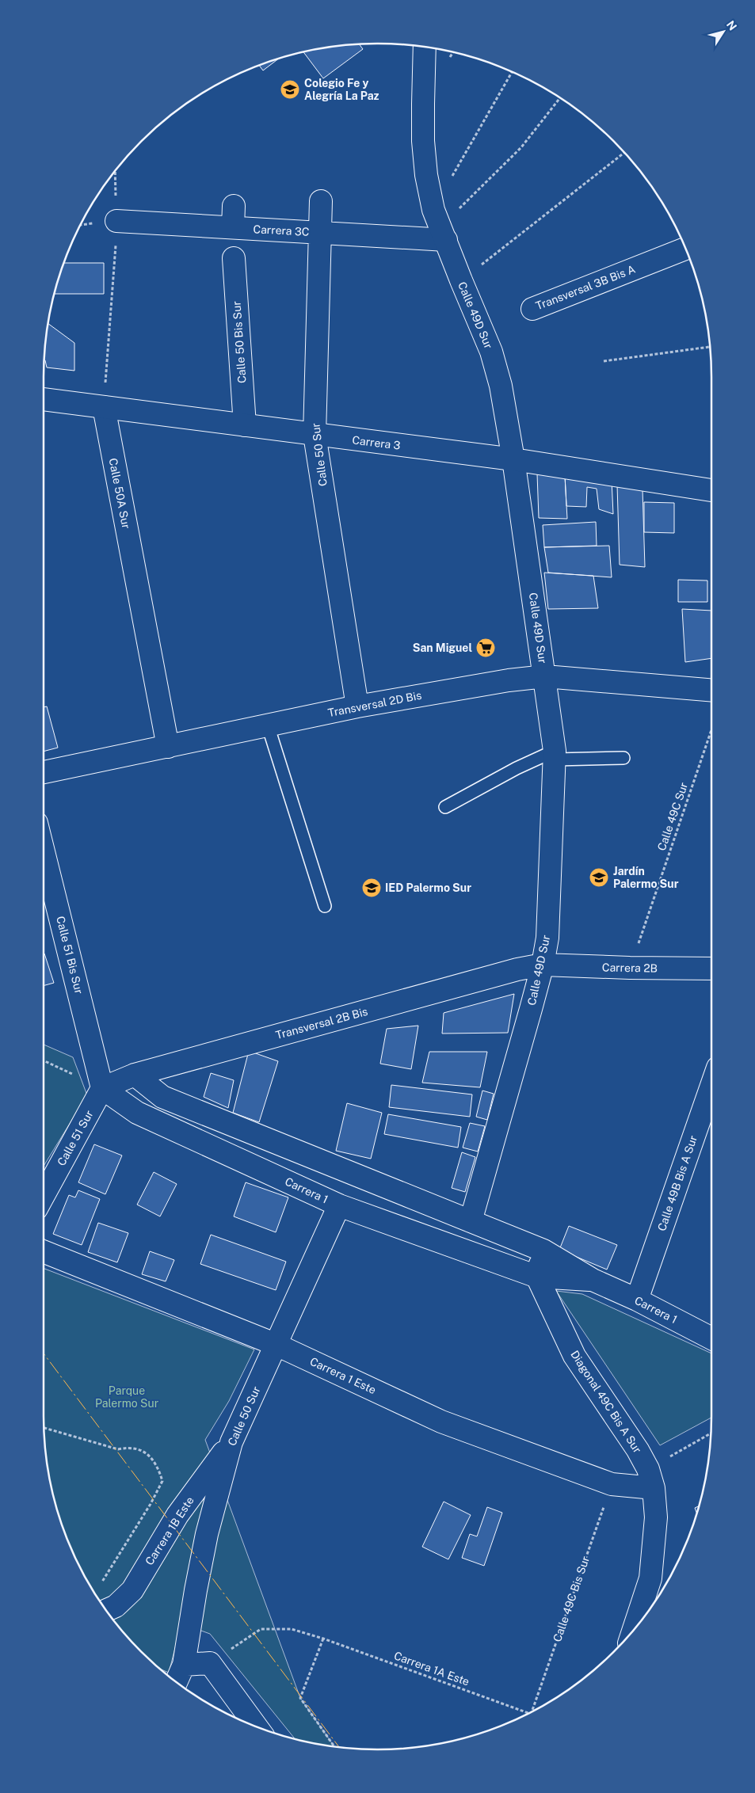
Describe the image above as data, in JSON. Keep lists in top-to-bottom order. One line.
{"streets":{"street":["Carrera 3C","Transversal 3B Bis A","Calle 49D Sur","Calle 50 Bis Sur","Carrera 3","Calle 50 Sur","Calle 50A Sur","Transversal 2D Bis","Calle 51 Bis Sur","Carrera 2B","Transversal 2B Bis","Calle 51 Sur","Calle 49B Bis A Sur","Carrera 1","Carrera 1 Este","Diagonal 49C Bis A Sur","Carrera 1B Este"],"path":["Calle 49C Sur","Calle 49C Bis Sur","Carrera 1A Este"]},"crossings":[["Carrera 3C","Calle 49D Sur"],["Carrera 3C","Calle 50 Sur"],["Calle 49D Sur","Carrera 3"],["Calle 49D Sur","Transversal 2D Bis"],["Calle 49D Sur","Carrera 2B"],["Calle 49D Sur","Transversal 2B Bis"],["Calle 49D Sur","Carrera 1"],["Calle 50 Bis Sur","Carrera 3"],["Carrera 3","Calle 50 Sur"],["Carrera 3","Calle 50A Sur"],["Calle 50 Sur","Transversal 2D Bis"],["Calle 50 Sur","Carrera 1"],["Calle 50 Sur","Carrera 1 Este"],["Calle 50 Sur","Carrera 1B Este"],["Calle 50A Sur","Transversal 2D Bis"],["Calle 49C Sur","Carrera 2B"],["Calle 51 Bis Sur","Transversal 2B Bis"],["Calle 51 Bis Sur","Calle 51 Sur"],["Calle 51 Bis Sur","Carrera 1"],["Carrera 2B","Transversal 2B Bis"],["Transversal 2B Bis","Calle 51 Sur"],["Transversal 2B Bis","Carrera 1"],["Calle 51 Sur","Carrera 1"],["Calle 49B Bis A Sur","Carrera 1"],["Carrera 1","Diagonal 49C Bis A Sur"],["Carrera 1 Este","Diagonal 49C Bis A Sur"],["Carrera 1 Este","Calle 49C Bis Sur"]],"parks":["Parque Palermo Sur"],"places":{"school or university":["Colegio Fe y Alegría La Paz","Jardín Palermo Sur","IED Palermo Sur"],"supermarket":["San Miguel"]},"north":"top right"}
